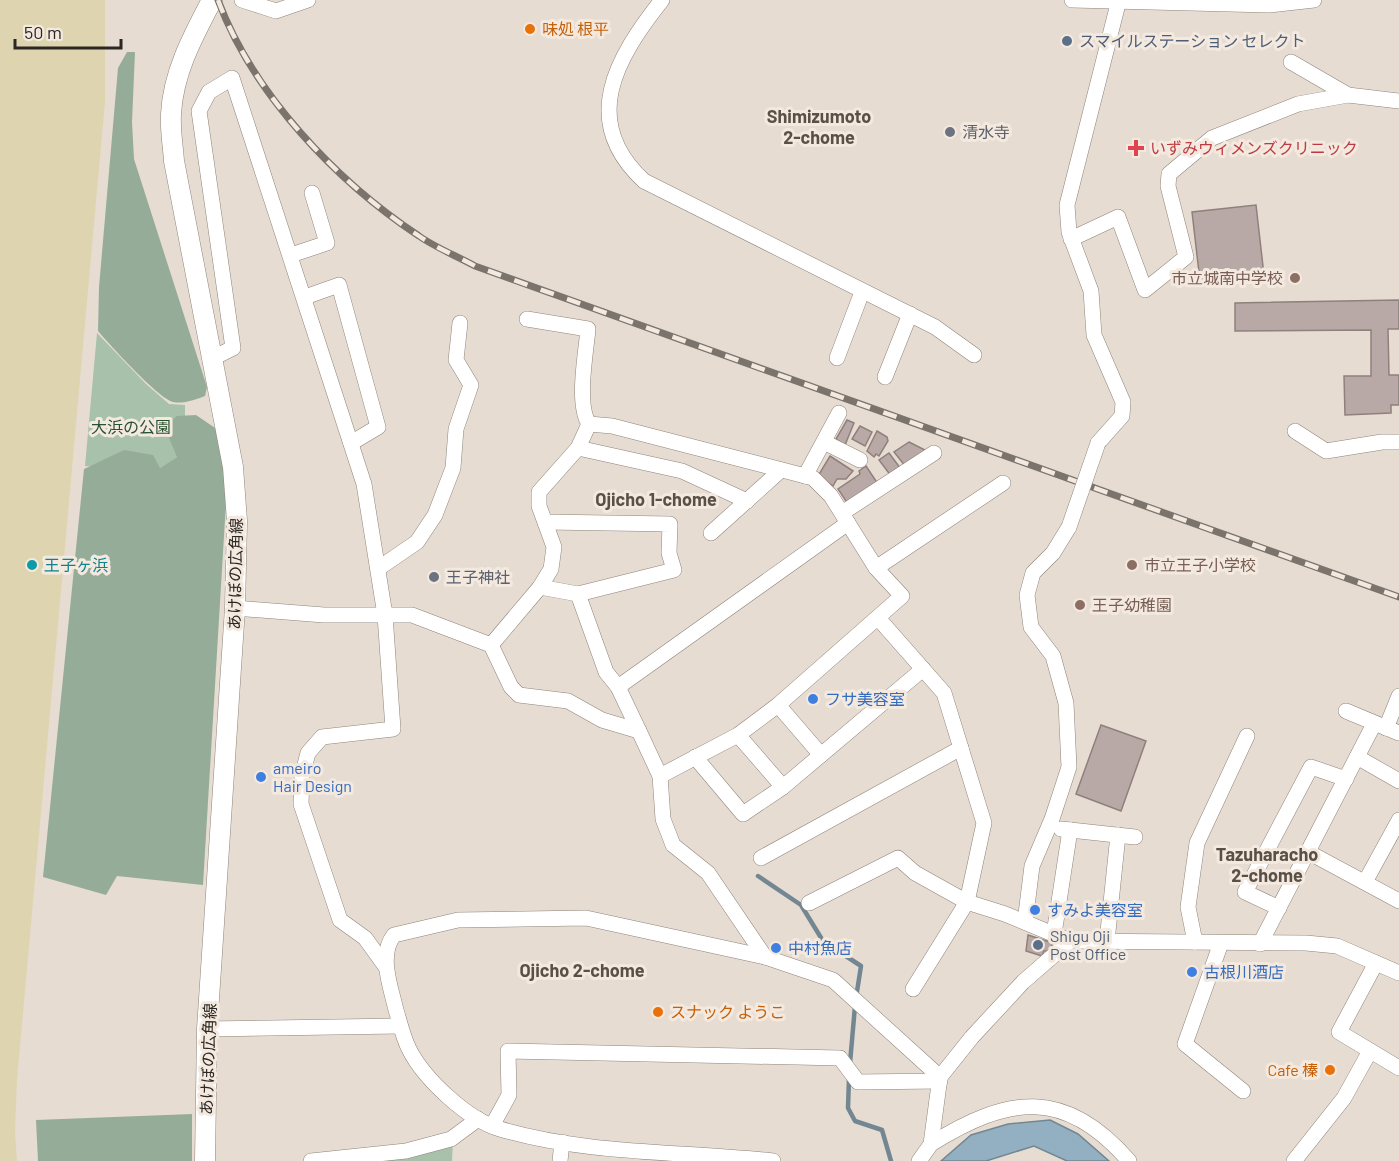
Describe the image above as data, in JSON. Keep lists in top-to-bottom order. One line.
{"streets":{"main road":["あけぼの広角線"]},"districts":["Shimizumoto 2-chome","Ojicho 1-chome","Tazuharacho 2-chome","Ojicho 2-chome"],"parks":["大浜の公園"],"places":{"other":["味処 根平","スマイルステーション セレクト","清水寺","市立城南中学校","王子ヶ浜","市立王子小学校","王子神社","王子幼稚園","フサ美容室","ameiro Hair Design","すみよ美容室","Shigu Oji Post Office","中村魚店","古根川酒店","スナック ようこ","Cafe 榛"],"health":["いずみウィメンズクリニック"]},"scale_bar":"50 m"}
